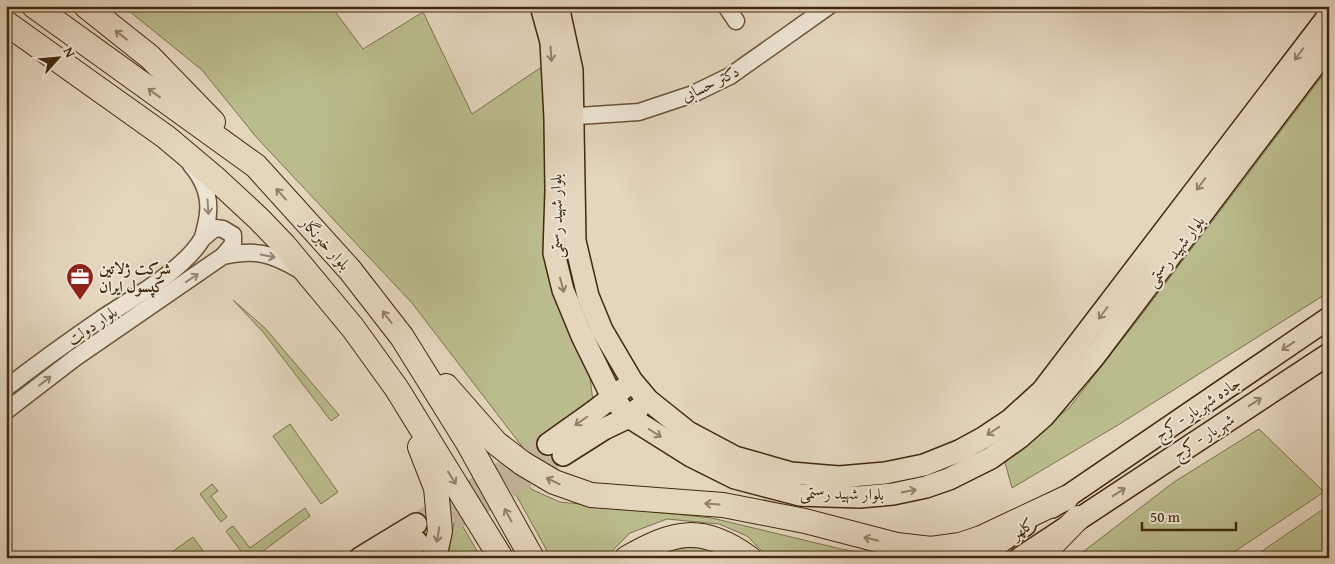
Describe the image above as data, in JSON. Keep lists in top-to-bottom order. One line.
{"streets":{"highway":["بلوار خبرنگار"],"main road":["بلوار شهید رستمی","جاده شهریار - کرج","شهریار - کرج","کلهر"],"street":["دکتر حسابی","بلوار دولت"]},"crossings":[["دکتر حسابی","بلوار شهید رستمی"],["بلوار خبرنگار","بلوار دولت"],["جاده شهریار - کرج","کلهر"],["شهریار - کرج","کلهر"]],"one_way":["جاده شهریار - کرج","شهریار - کرج"],"places":{"office":["شرکت ژلاتین کپسول ایران"]},"scale_bar":"50 m","north":"top right"}
